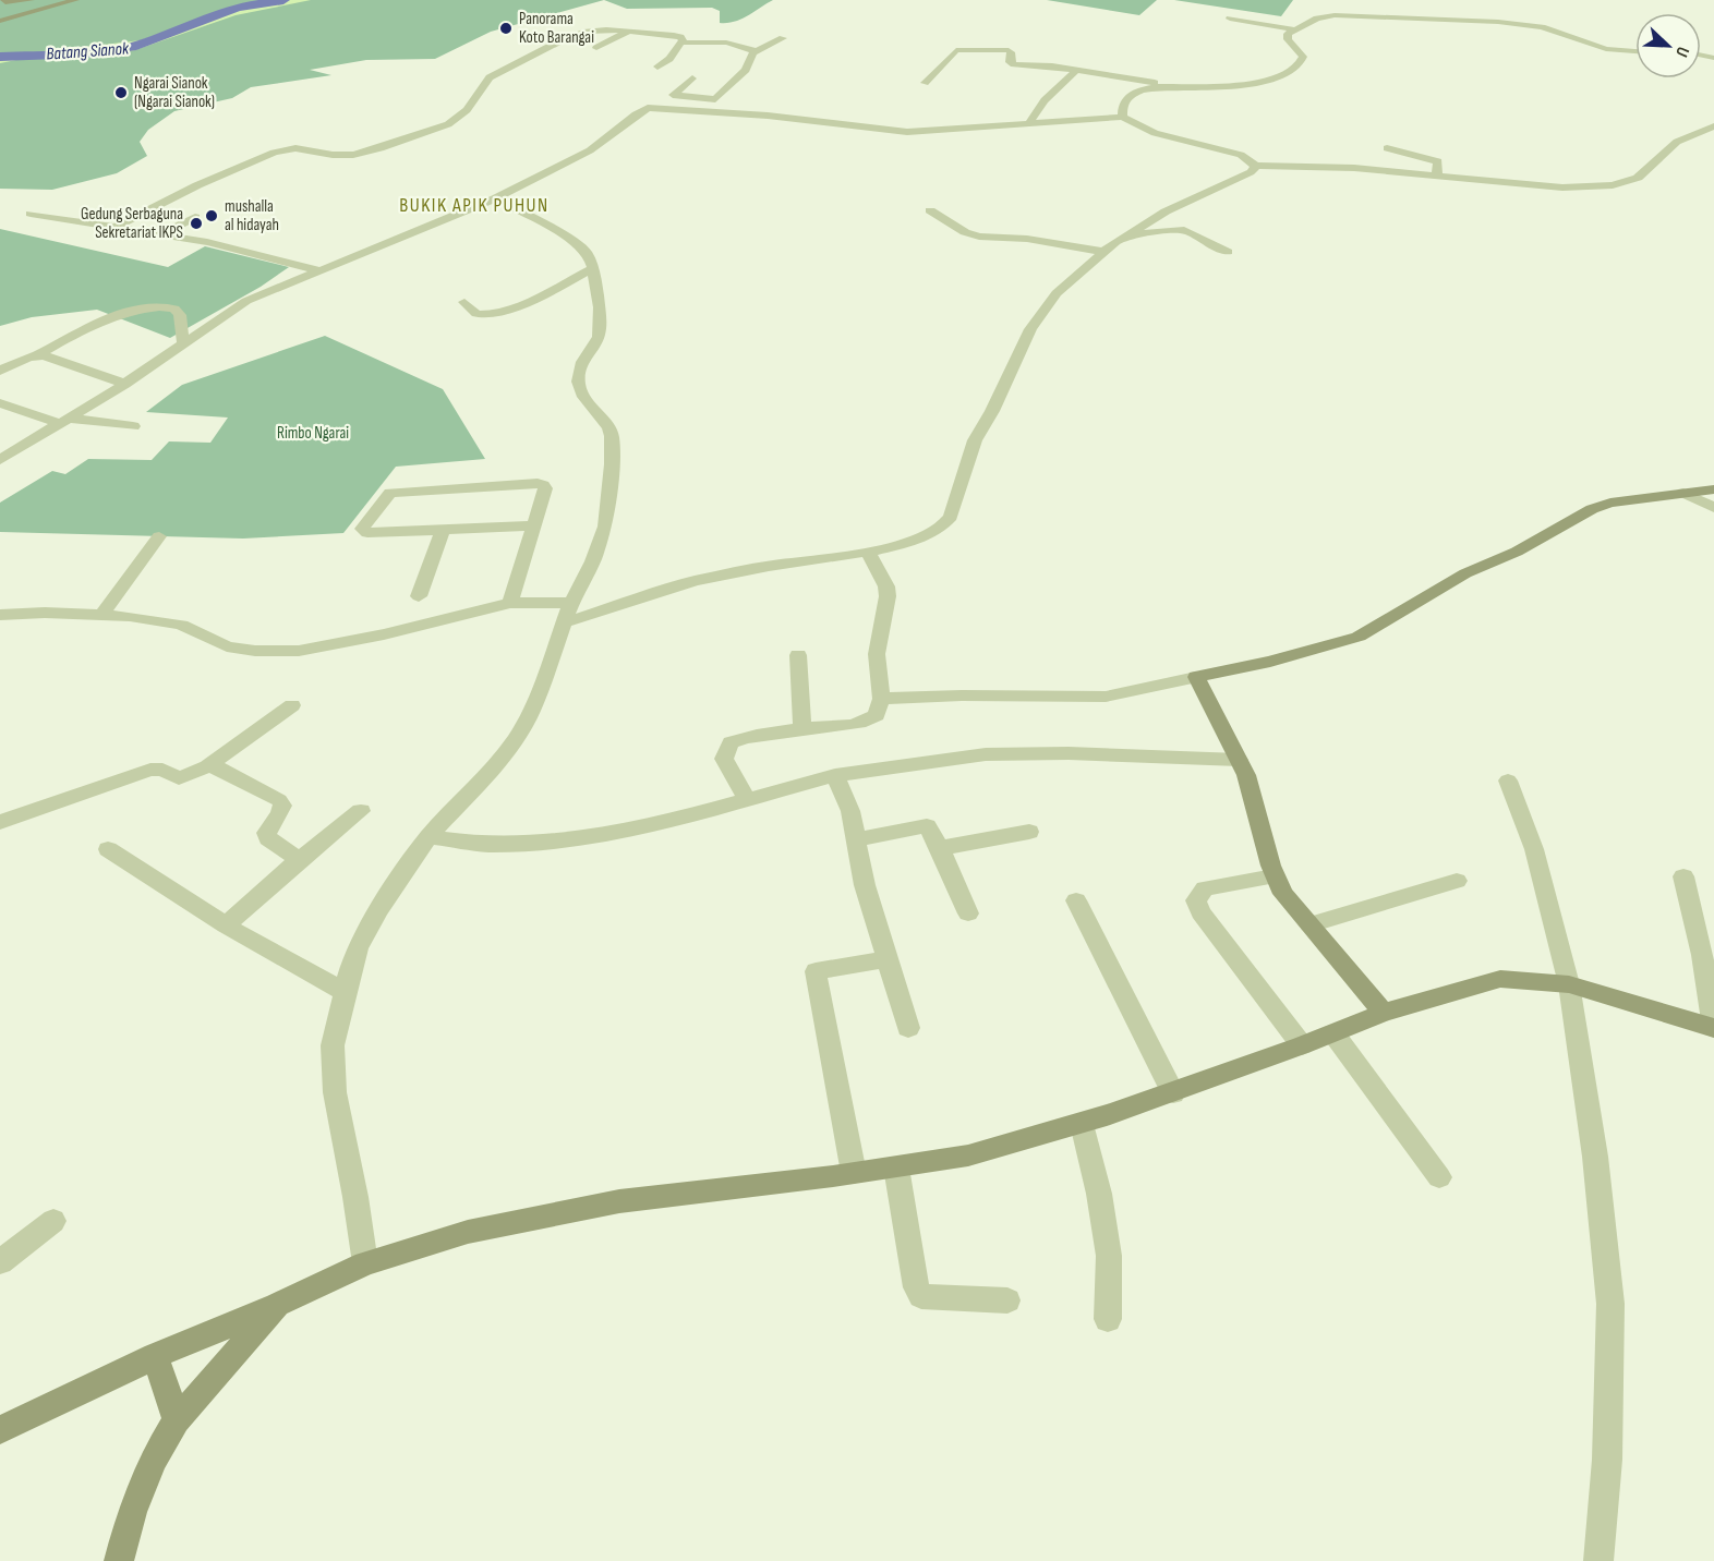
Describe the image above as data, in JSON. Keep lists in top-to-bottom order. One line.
{"districts":["BUKIK APIK PUHUN"],"water":["Batang Sianok"],"parks":["Rimbo Ngarai"],"places":["Panorama Koto Barangai","Ngarai Sianok (Ngarai Sianok)","mushalla al hidayah","Gedung Serbaguna Sekretariat IKPS"],"north":"bottom right"}
